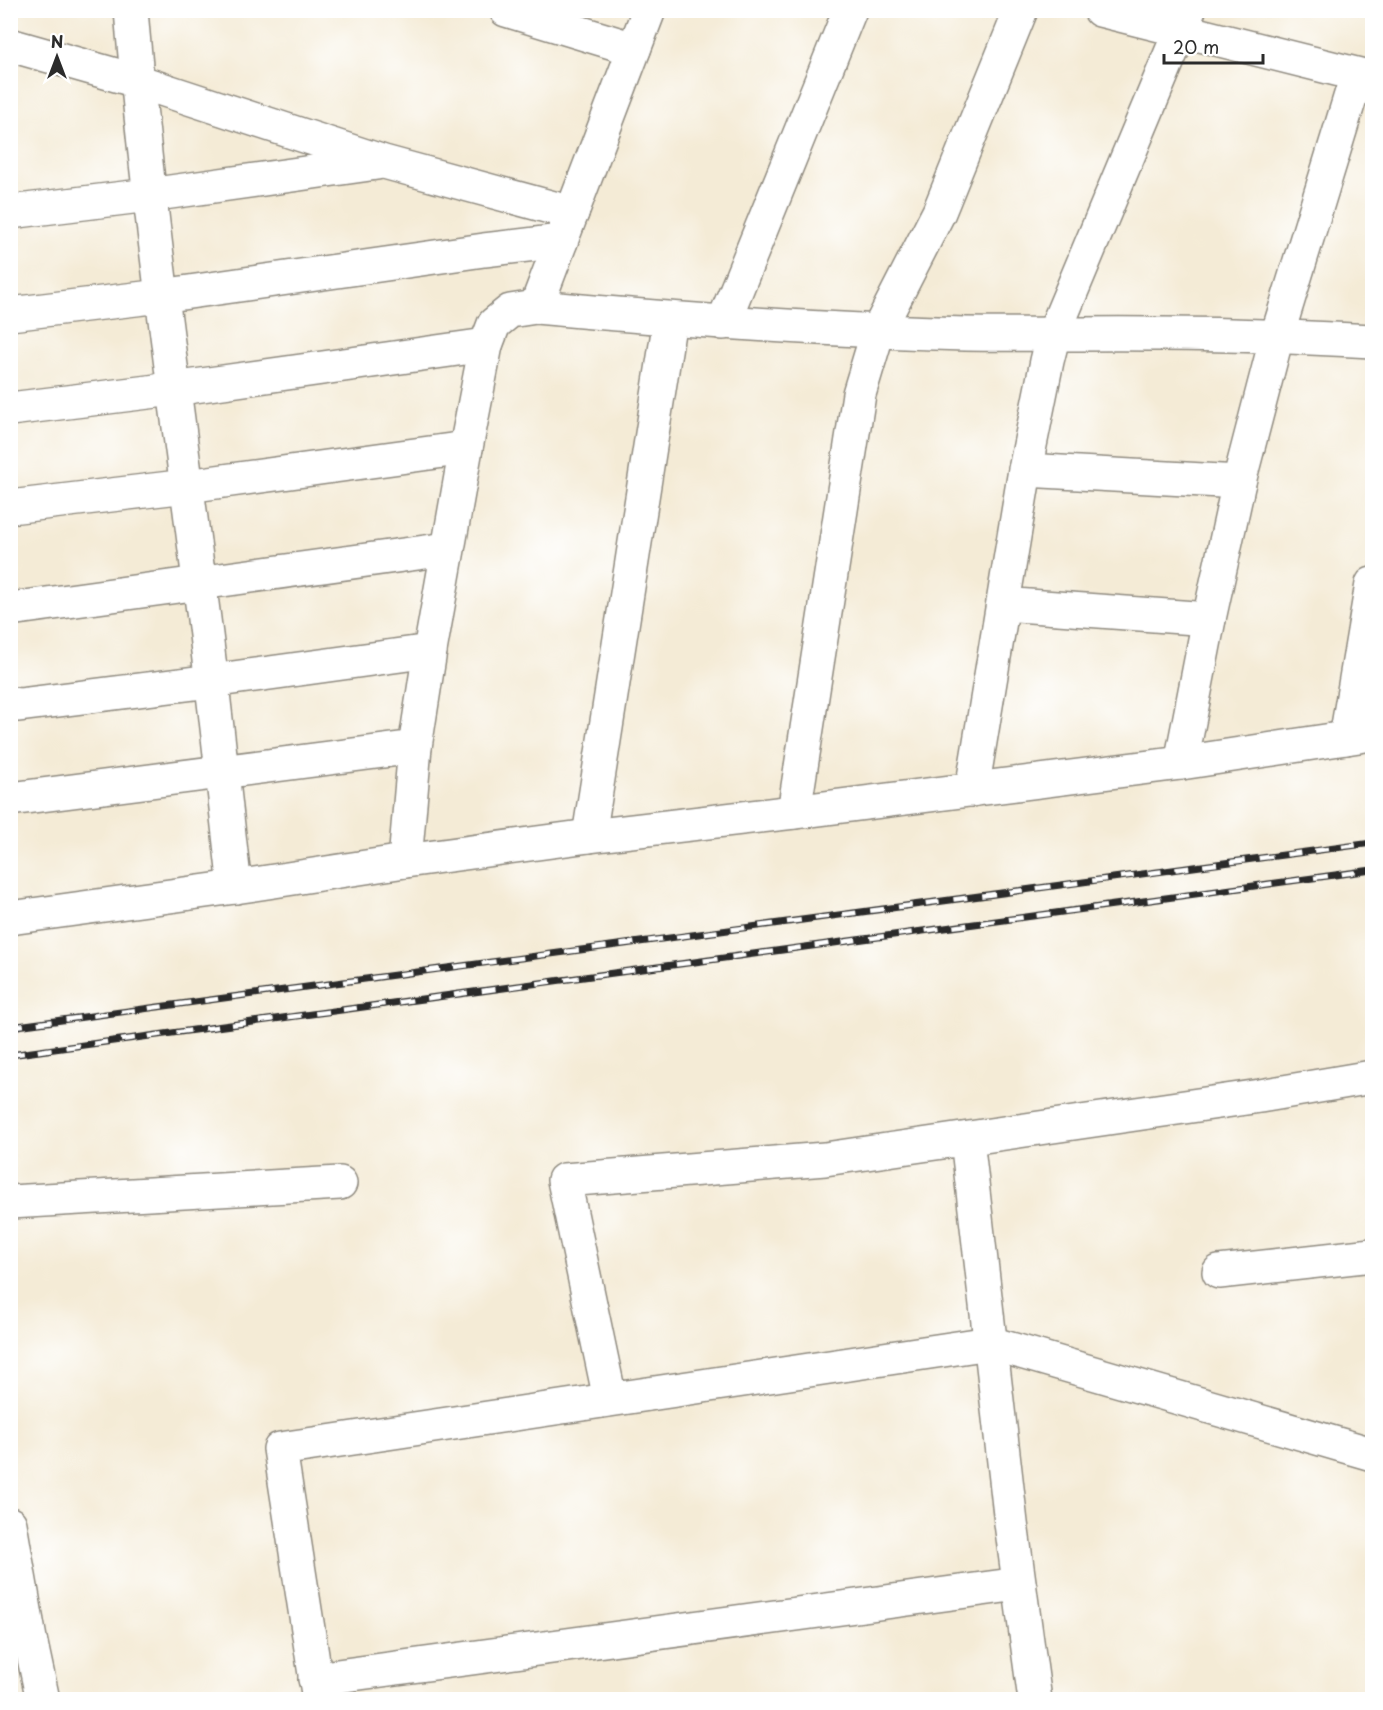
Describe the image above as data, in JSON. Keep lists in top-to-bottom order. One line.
{"scale_bar":"20 m","north":"top"}
